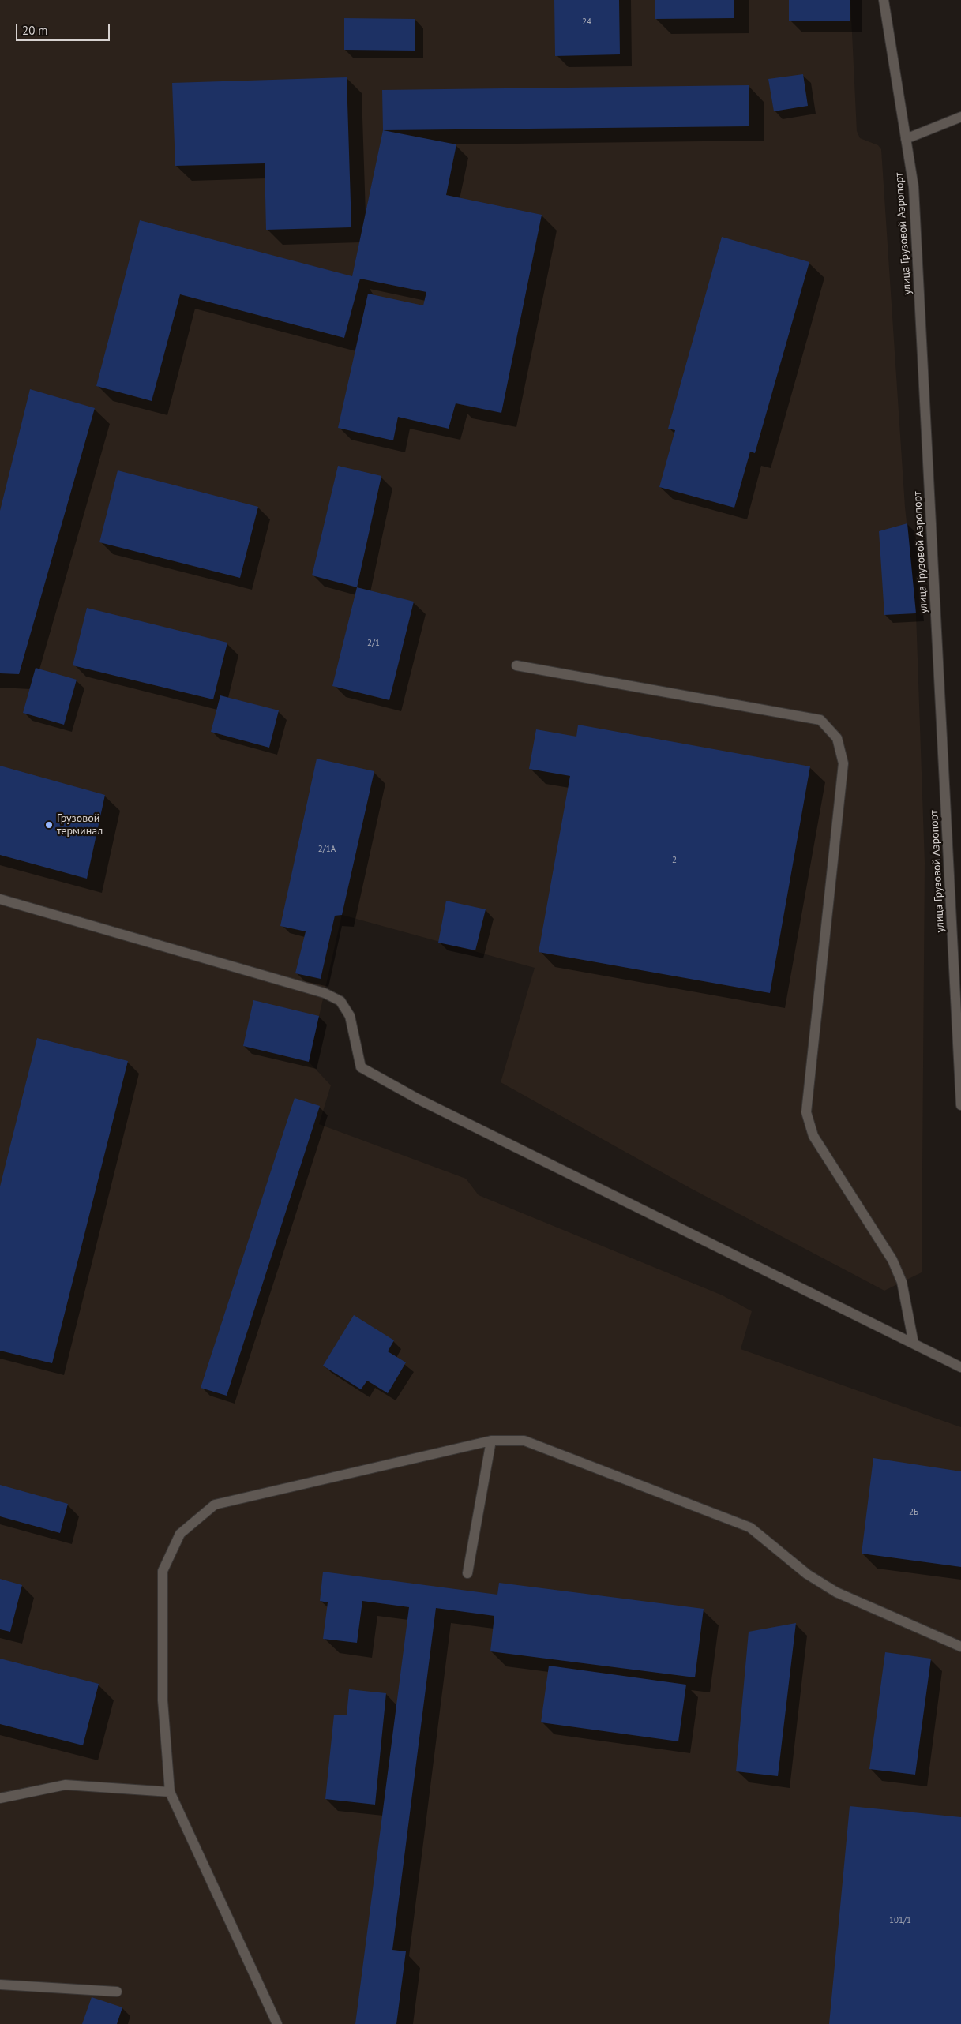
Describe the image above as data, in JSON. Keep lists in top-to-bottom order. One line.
{"streets":{"lane":["улица Грузовой Аэропорт"]},"places":["Грузовой терминал"],"house_numbers":["24","2/1","2/1А","2","2Б","101/1"],"scale_bar":"20 m"}
